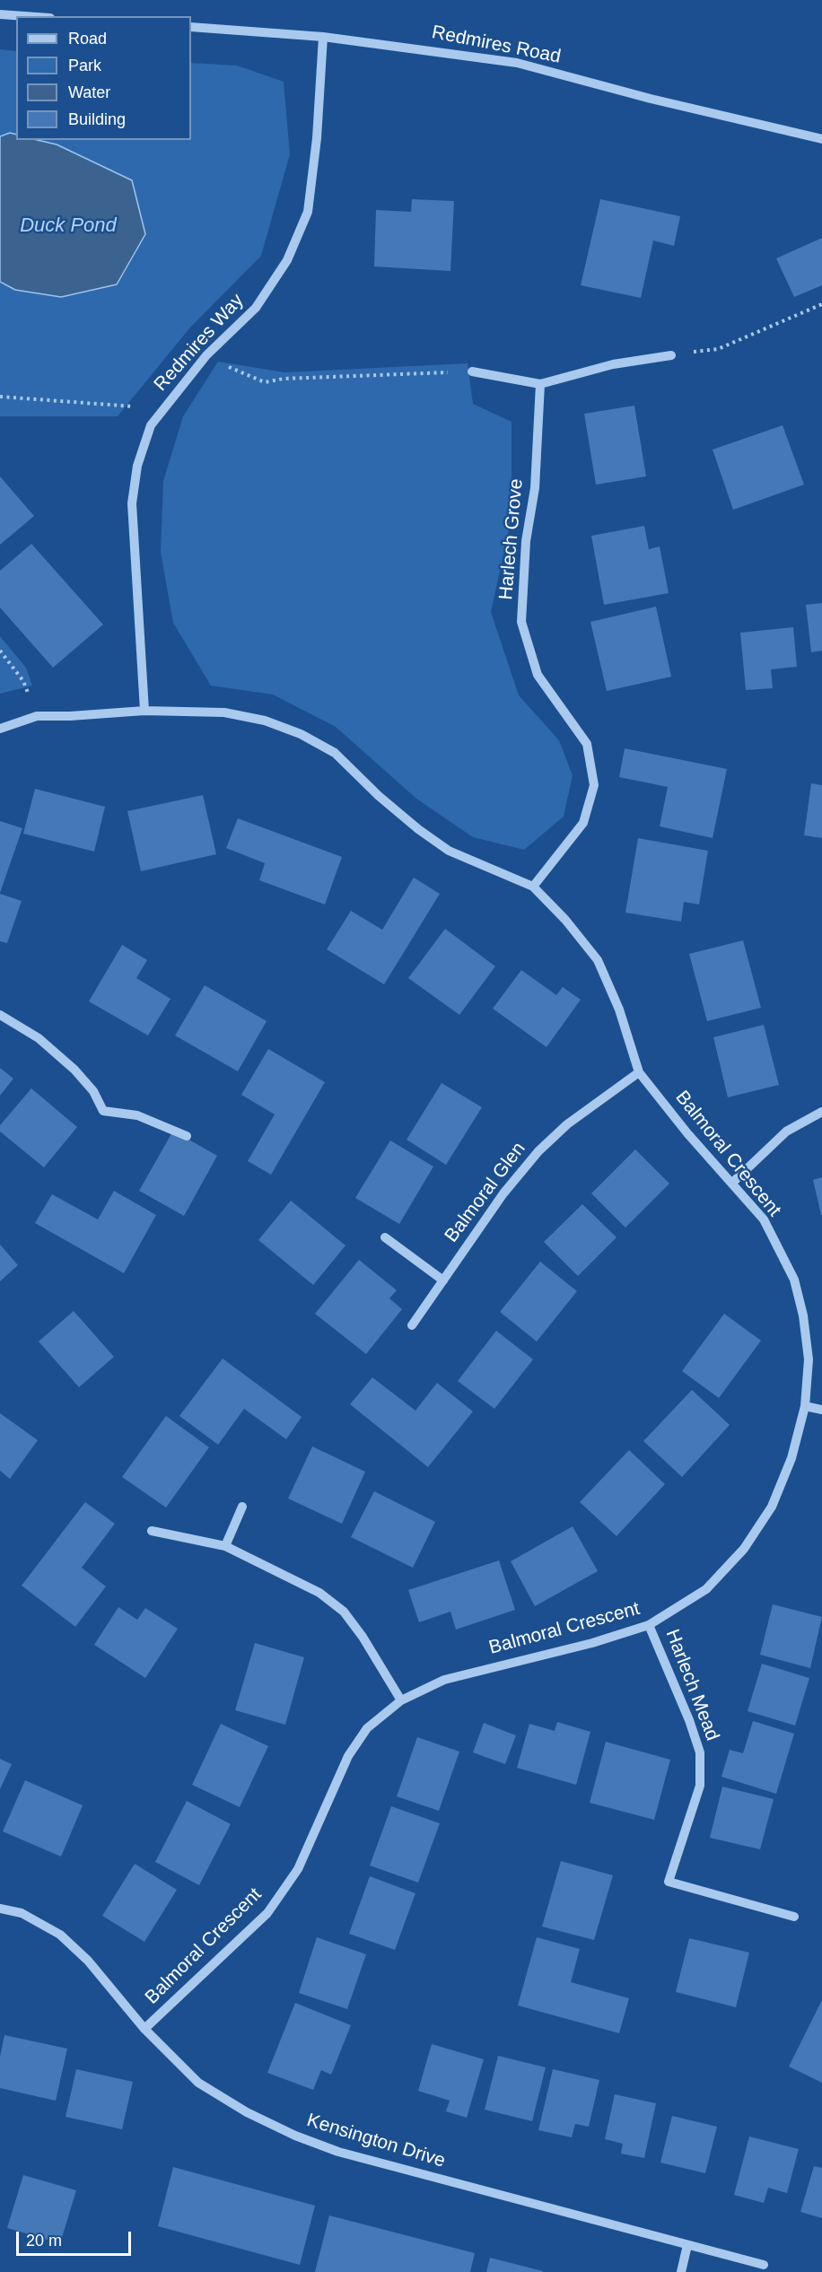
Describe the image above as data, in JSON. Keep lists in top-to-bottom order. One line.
{"streets":{"street":["Redmires Road","Redmires Way","Harlech Grove","Balmoral Crescent","Balmoral Glen","Harlech Mead","Kensington Drive"]},"crossings":[["Redmires Road","Redmires Way"],["Redmires Way","Balmoral Crescent"],["Harlech Grove","Balmoral Crescent"],["Balmoral Crescent","Balmoral Glen"],["Balmoral Crescent","Harlech Mead"],["Balmoral Crescent","Kensington Drive"]],"water":["Duck Pond"],"legend":["Road","Park","Water","Building"],"scale_bar":"20 m"}
